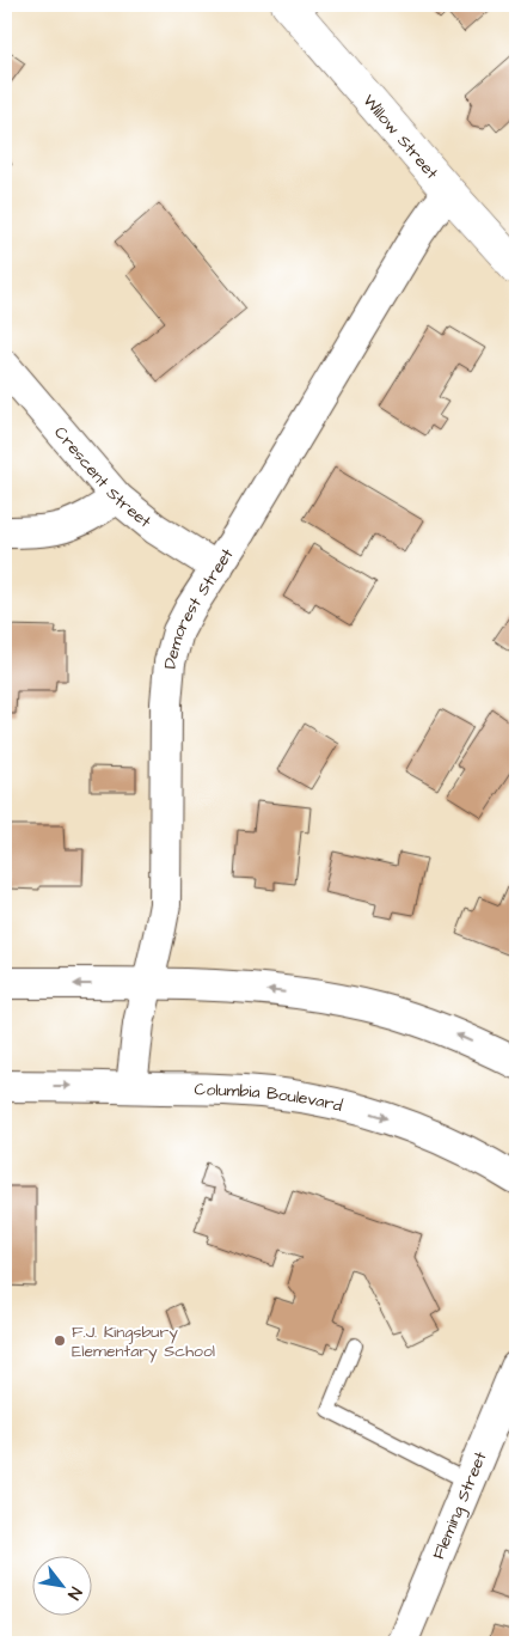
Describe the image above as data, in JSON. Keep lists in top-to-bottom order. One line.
{"streets":{"street":["Willow Street","Crescent Street","Demorest Street","Columbia Boulevard","Fleming Street"]},"crossings":[["Willow Street","Demorest Street"],["Crescent Street","Demorest Street"],["Demorest Street","Columbia Boulevard"]],"places":["F.J. Kingsbury Elementary School"],"north":"bottom right"}
